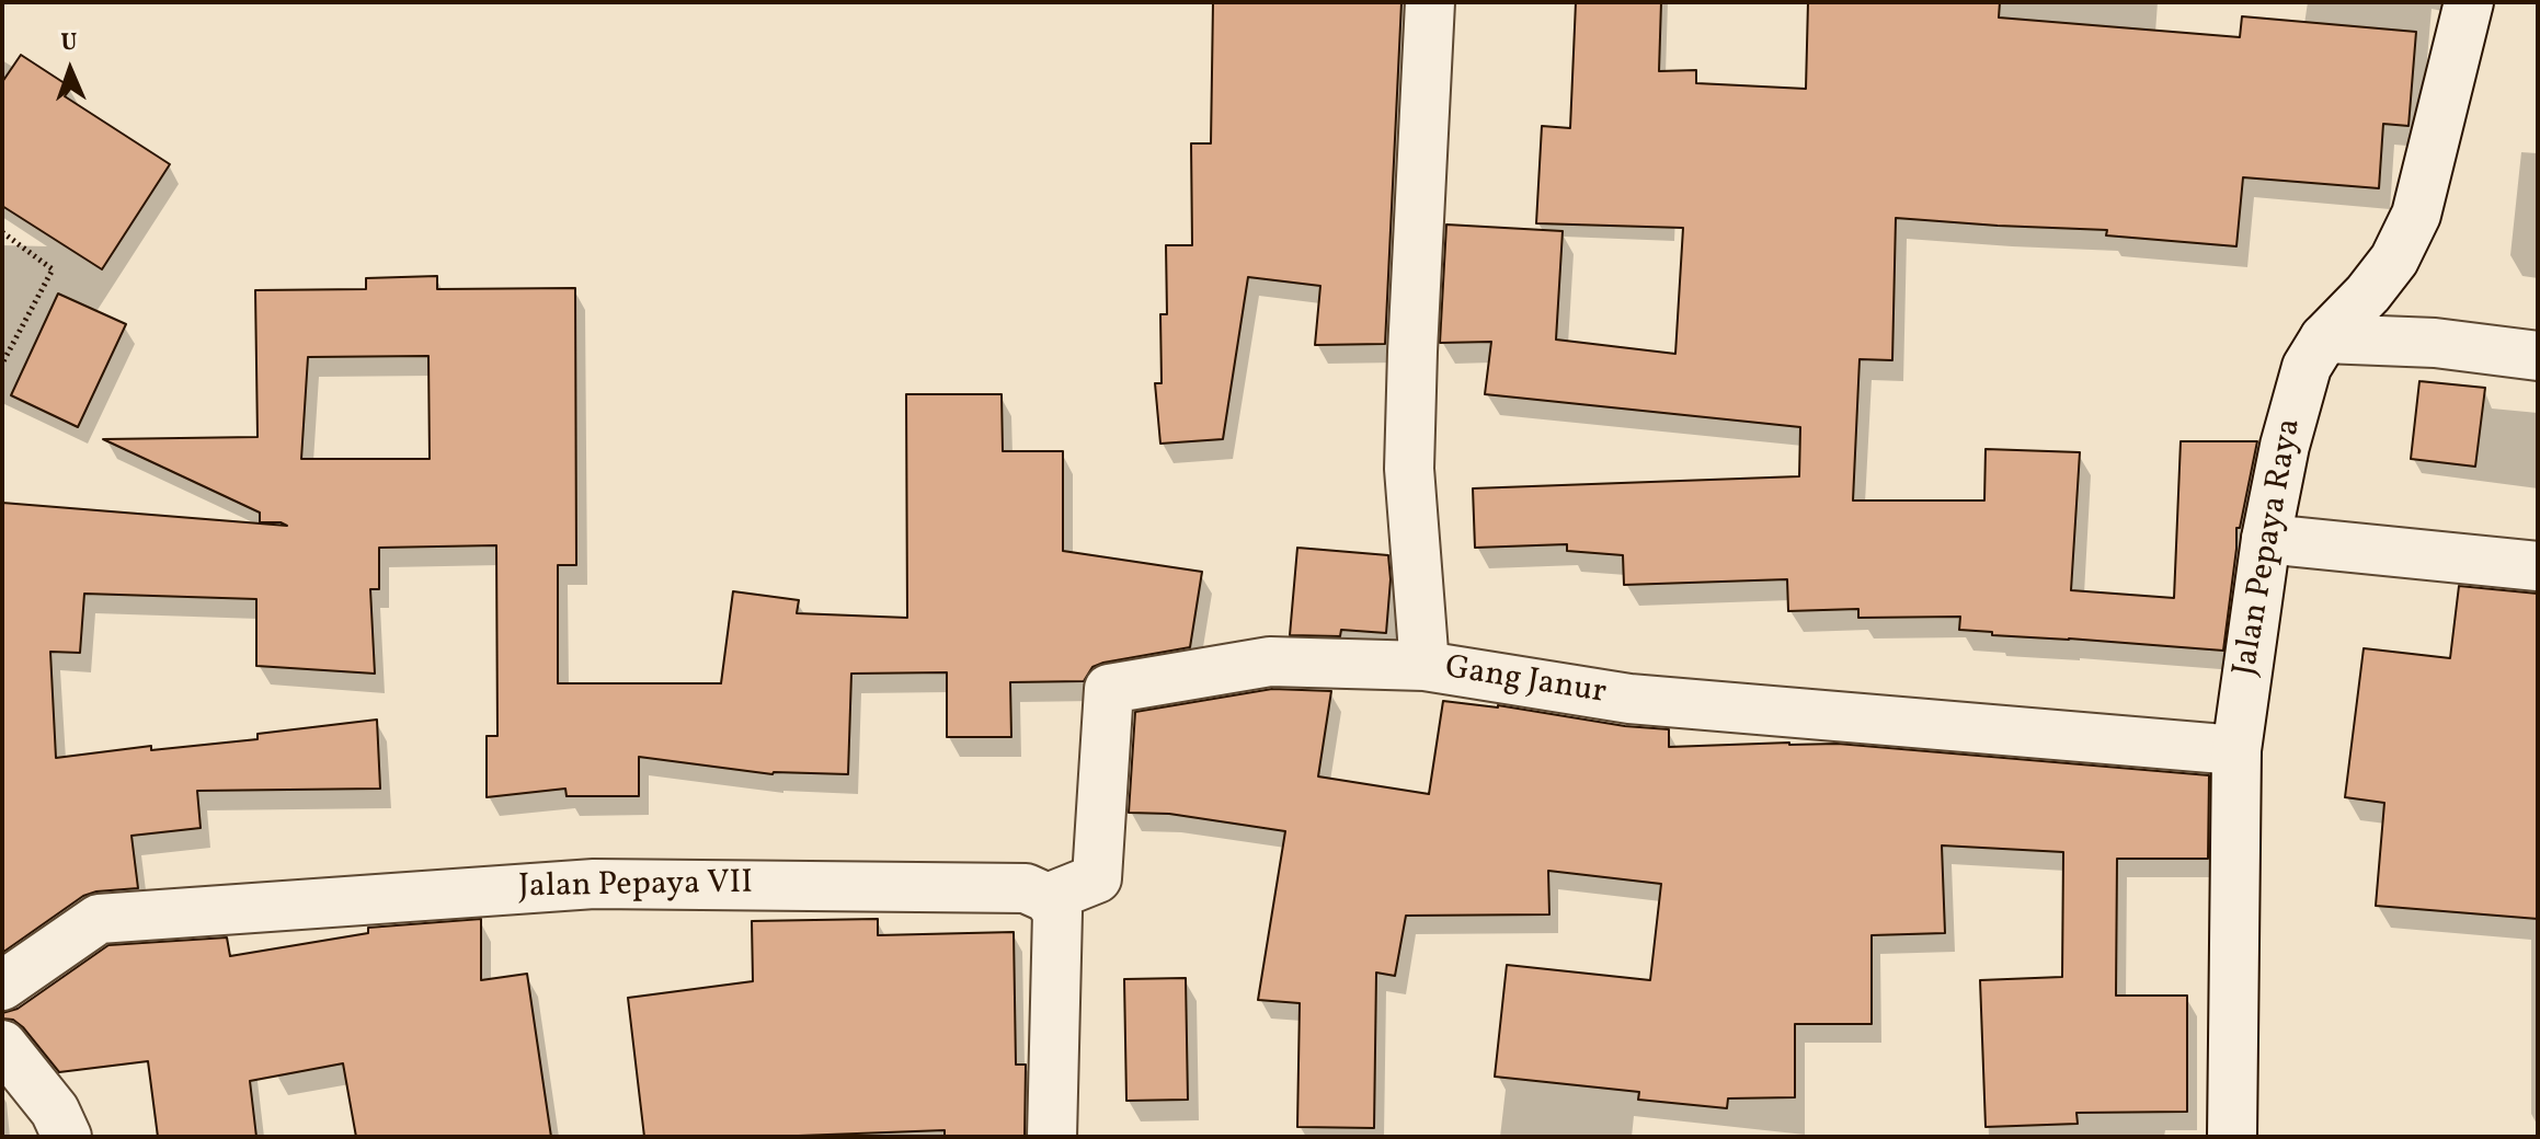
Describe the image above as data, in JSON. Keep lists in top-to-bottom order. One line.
{"streets":{"street":["Jalan Pepaya Raya","Gang Janur","Jalan Pepaya VII"]},"crossings":[["Jalan Pepaya Raya","Gang Janur"]],"north":"top"}
